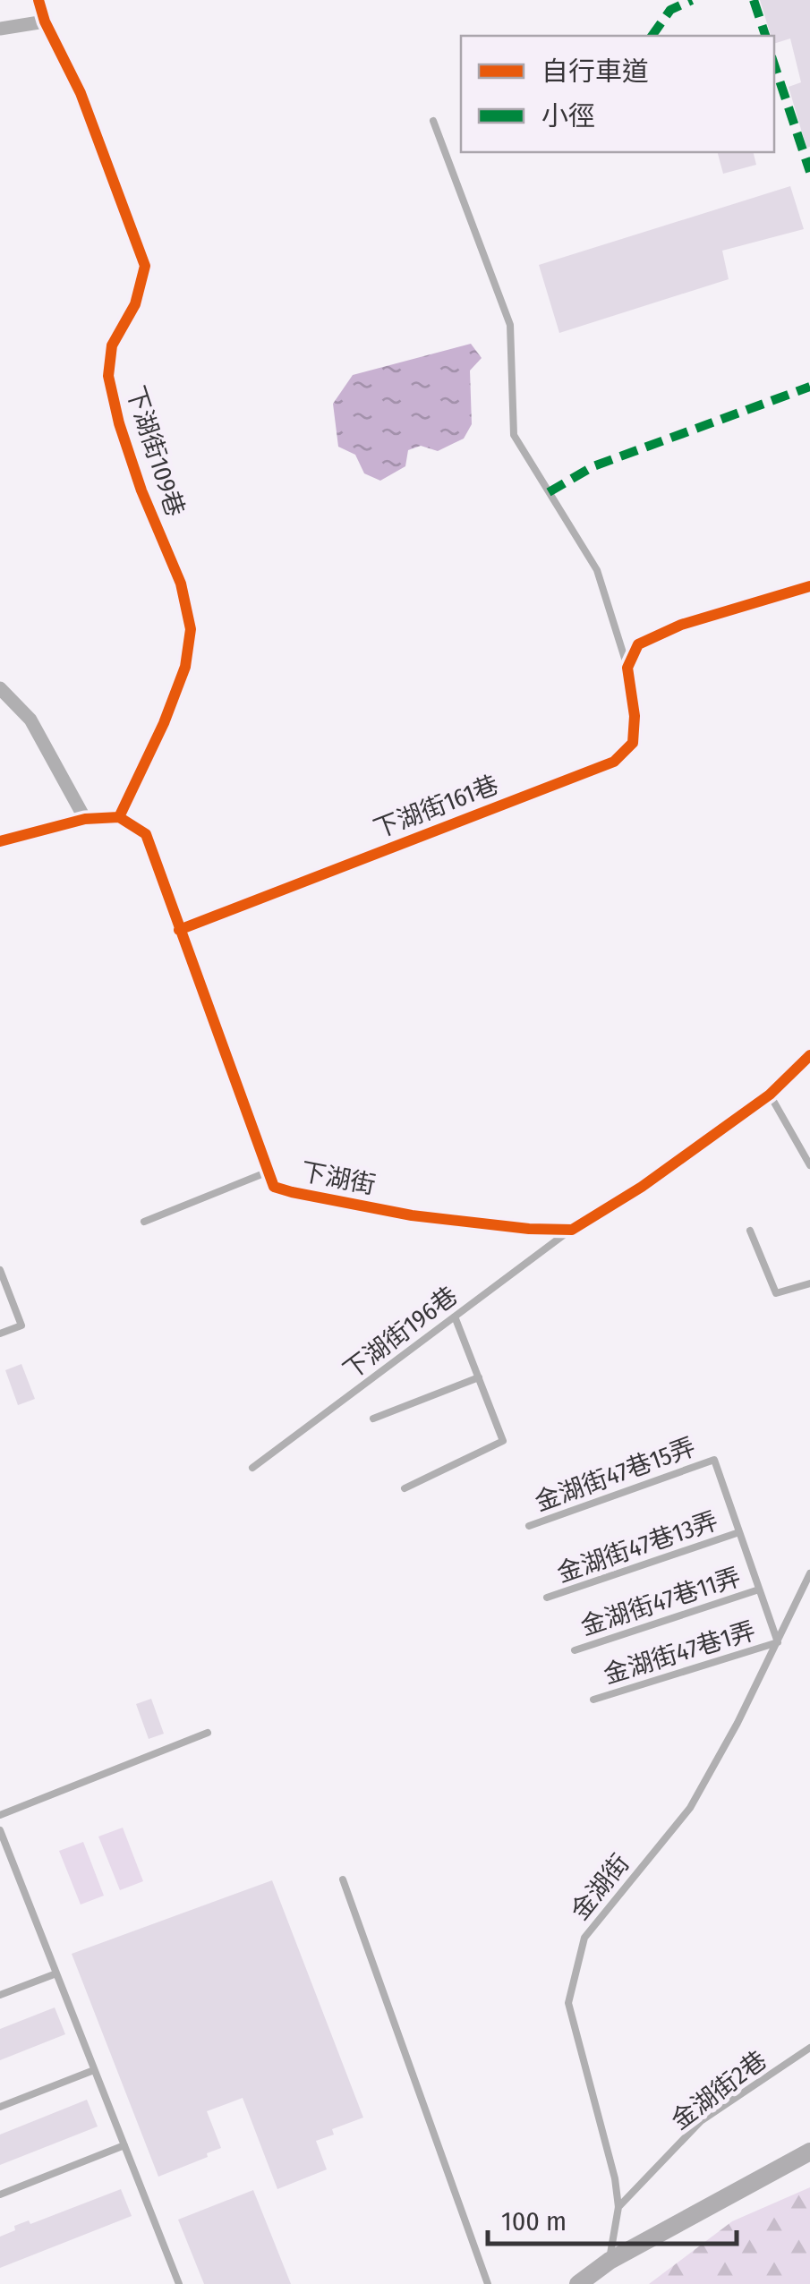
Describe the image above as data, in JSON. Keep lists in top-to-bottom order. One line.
{"streets":{"street":["下湖街109巷","下湖街161巷","下湖街"],"lane":["下湖街196巷","金湖街47巷15弄","金湖街47巷13弄","金湖街47巷11弄","金湖街47巷1弄","金湖街","金湖街2巷"]},"crossings":[["下湖街109巷","下湖街"],["下湖街161巷","下湖街"],["下湖街","下湖街196巷"],["金湖街47巷15弄","金湖街47巷13弄"],["金湖街47巷1弄","金湖街"],["金湖街","金湖街2巷"]],"legend":["自行車道","小徑"],"scale_bar":"100 m"}
